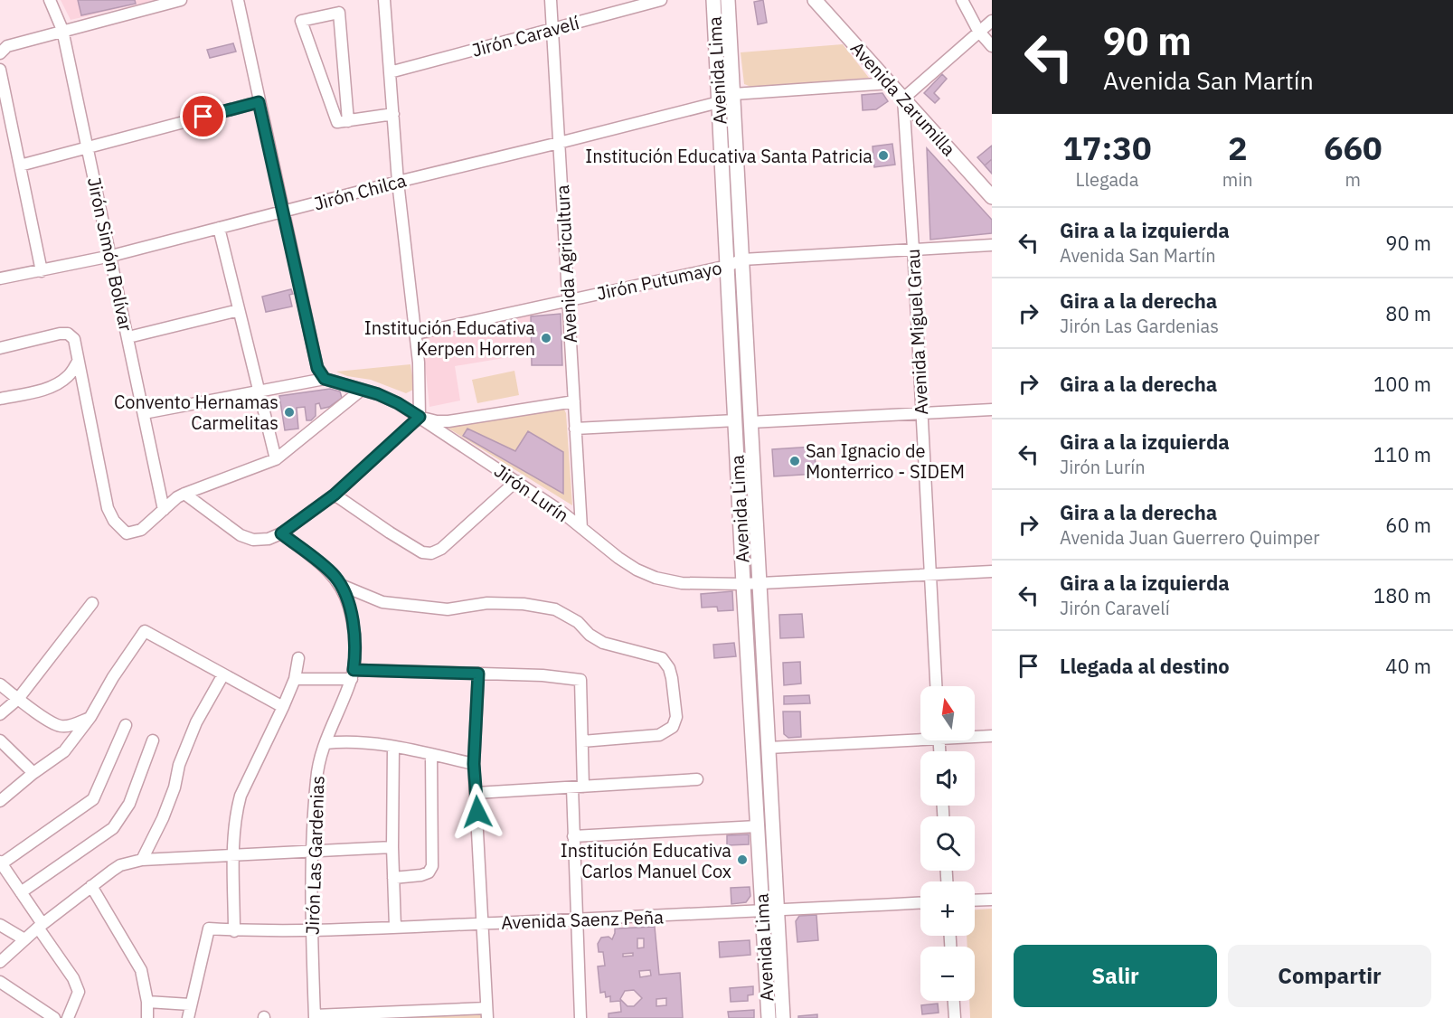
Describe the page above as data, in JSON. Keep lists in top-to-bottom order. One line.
{"streets":{"main road":["Avenida Lima","Avenida Zarumilla"],"street":["Jirón Caravelí","Jirón Chilca","Jirón Simón Bolívar","Avenida Agricultura","Jirón Putumayo","Avenida Miguel Grau","Jirón Lurín","Jirón Las Gardenias","Avenida Saenz Peña"]},"crossings":[["Jirón Caravelí","Avenida Agricultura"],["Avenida Lima","Jirón Chilca"],["Avenida Lima","Jirón Putumayo"],["Avenida Lima","Jirón Lurín"],["Avenida Lima","Avenida Saenz Peña"],["Avenida Zarumilla","Avenida Miguel Grau"],["Jirón Chilca","Jirón Simón Bolívar"],["Jirón Chilca","Avenida Agricultura"],["Avenida Agricultura","Jirón Putumayo"],["Avenida Agricultura","Jirón Lurín"],["Jirón Putumayo","Avenida Miguel Grau"],["Avenida Miguel Grau","Jirón Lurín"],["Jirón Las Gardenias","Avenida Saenz Peña"]],"places":["Institución Educativa Santa Patricia","Institución Educativa Kerpen Horren","Convento Hernamas Carmelitas","San Ignacio de Monterrico - SIDEM","Institución Educativa Carlos Manuel Cox"],"north":"top","page":{"turn":["90 m","Avenida San Martín"],"eta":["17:30","Llegada","2","min","660","m"],"list":[{"name":"Gira a la izquierda","note":"Avenida San Martín","value":"90 m"},{"name":"Gira a la derecha","note":"Jirón Las Gardenias","value":"80 m"},{"name":"Gira a la derecha","value":"100 m"},{"name":"Gira a la izquierda","note":"Jirón Lurín","value":"110 m"},{"name":"Gira a la derecha","note":"Avenida Juan Guerrero Quimper","value":"60 m"},{"name":"Gira a la izquierda","note":"Jirón Caravelí","value":"180 m"},{"name":"Llegada al destino","value":"40 m"}],"map_buttons":["+","−"],"buttons":["Salir","Compartir"]}}
